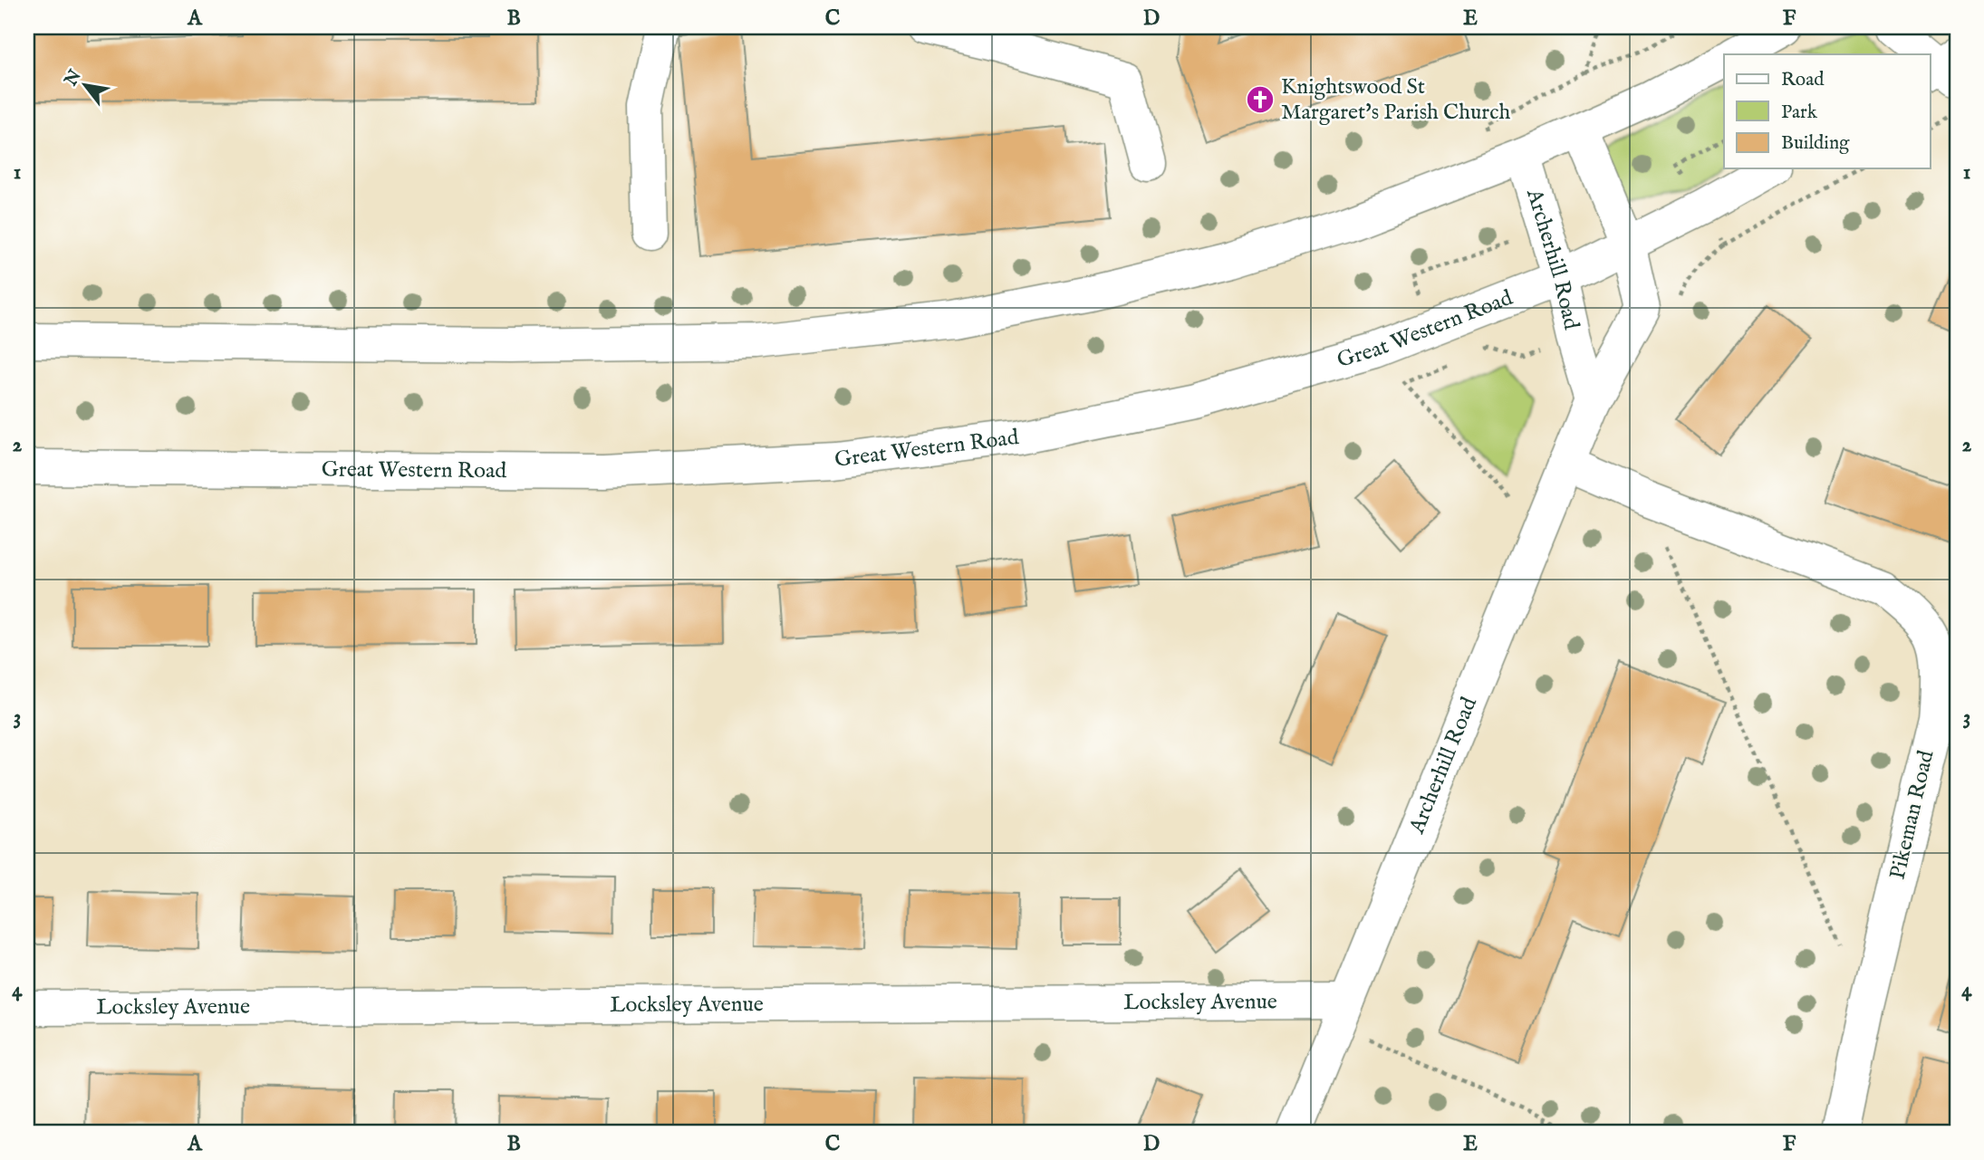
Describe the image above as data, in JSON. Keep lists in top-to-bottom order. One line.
{"streets":{"street":["Archerhill Road","Great Western Road","Pikeman Road","Locksley Avenue"]},"crossings":[["Archerhill Road","Great Western Road"],["Archerhill Road","Pikeman Road"],["Archerhill Road","Locksley Avenue"]],"places":{"church":["Knightswood St Margaret's Parish Church"]},"legend":["Road","Park","Building"],"north":"top left","grid":{"columns":["A","B","C","D","E","F"],"rows":["1","2","3","4"]}}
